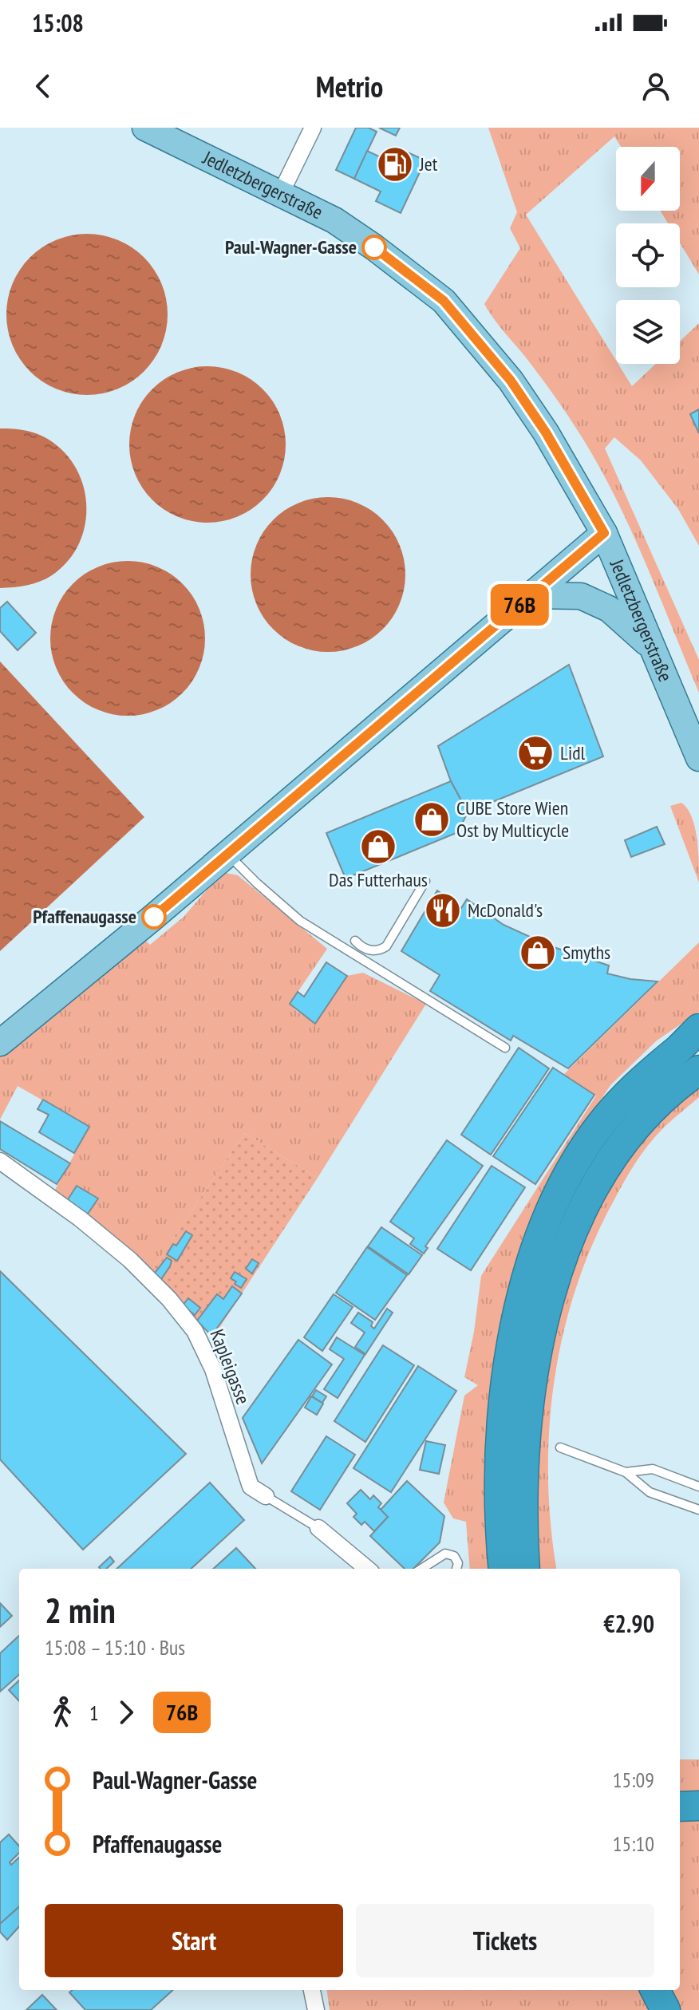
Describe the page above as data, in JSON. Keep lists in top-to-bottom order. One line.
{"streets":{"main road":["Jedletzbergerstraße"],"street":["Kapleigasse"]},"places":{"fuel station":["Jet"],"other":["Paul-Wagner-Gasse","Pfaffenaugasse"],"supermarket":["Lidl"],"shop":["CUBE Store Wien Ost by Multicycle","Das Futterhaus","Smyths"],"restaurant":["McDonald's"]},"lines":["bus line 76B"],"north":"bottom","page":{"status":"15:08","header":"Metrio","on_map":"76B","heading":["2 min","15:08 – 15:10 · Bus","€2.90"],"legs":["1","76B"],"list":[{"name":"Paul-Wagner-Gasse","value":"15:09"},{"name":"Pfaffenaugasse","value":"15:10"}],"buttons":["Start","Tickets"]}}
